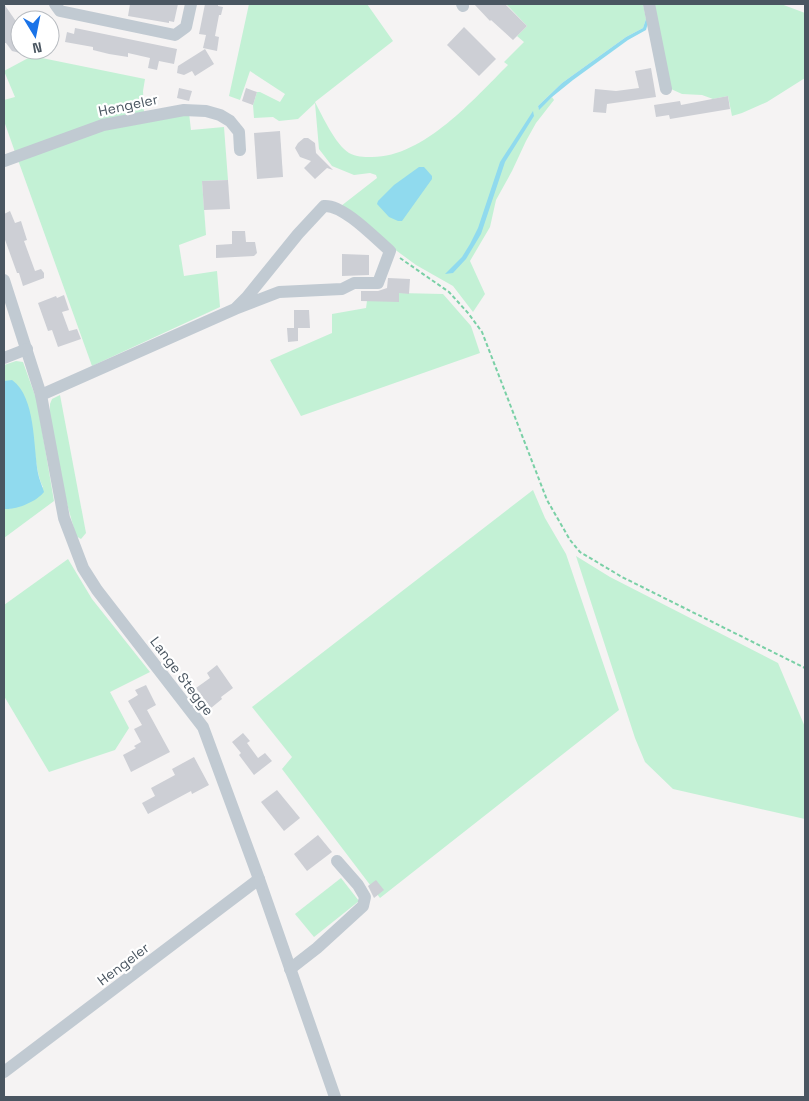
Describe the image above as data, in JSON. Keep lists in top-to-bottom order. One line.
{"streets":{"street":["Hengeler","Lange Stegge"]},"crossings":[["Hengeler","Lange Stegge"]],"north":"bottom"}
